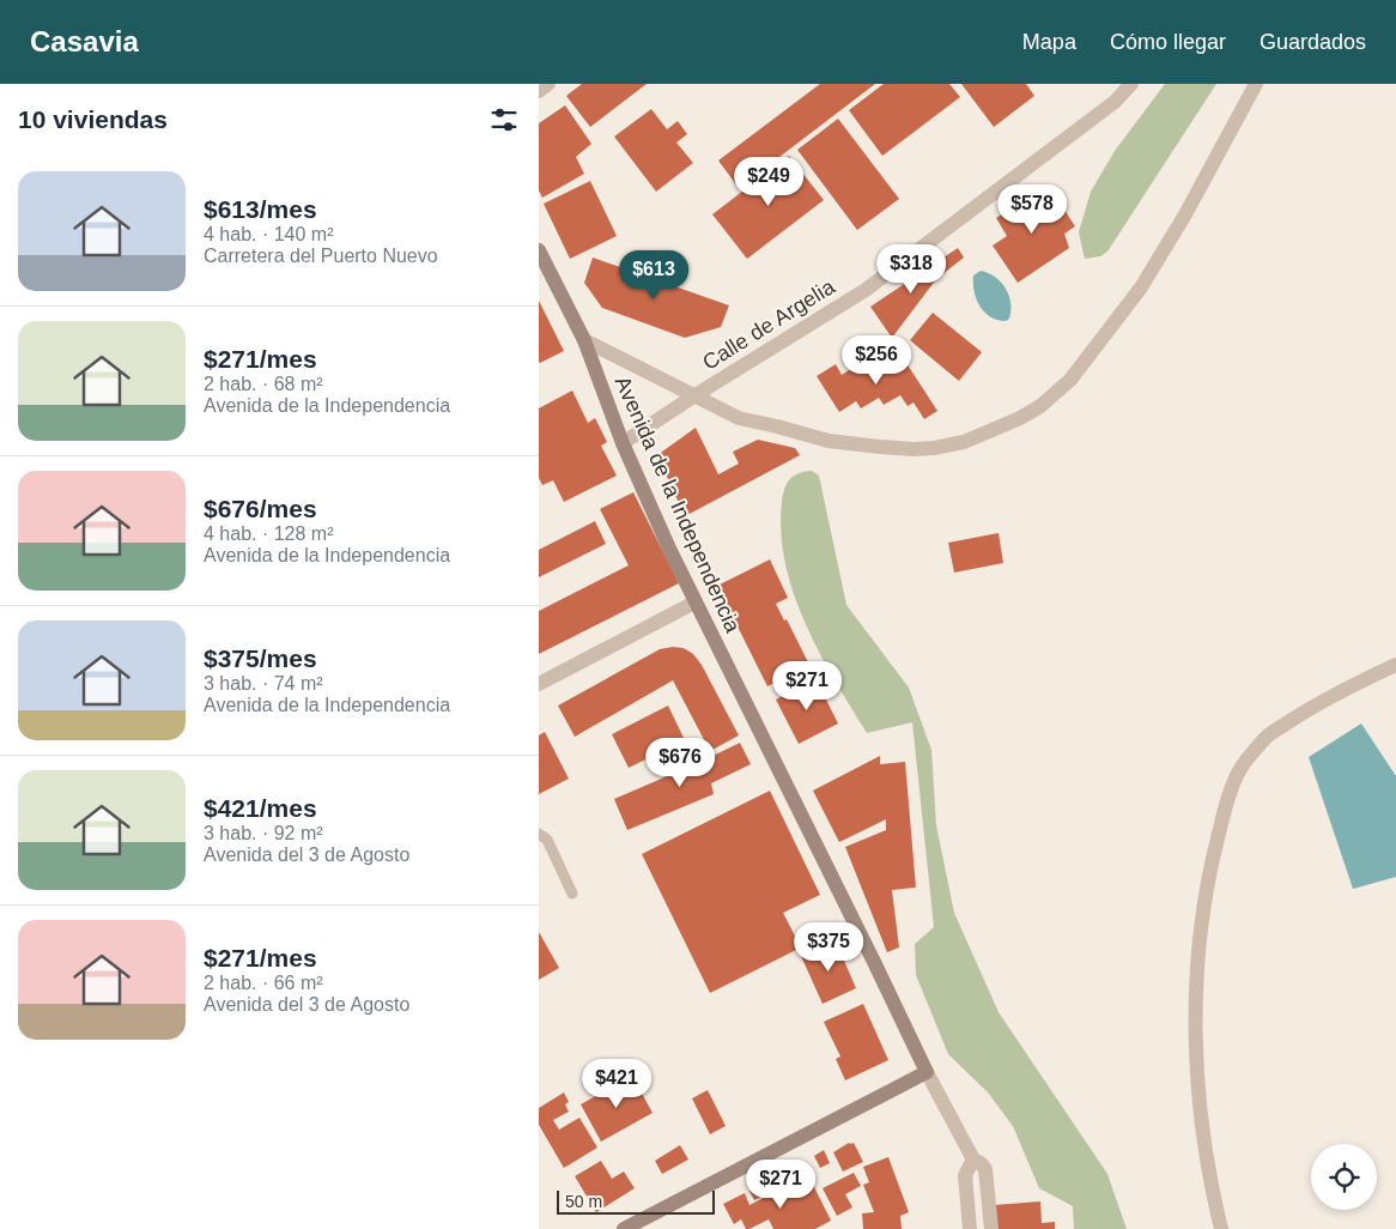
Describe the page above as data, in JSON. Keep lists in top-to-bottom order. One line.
{"streets":{"main road":["Avenida de la Independencia"],"street":["Calle de Argelia"]},"crossings":[["Calle de Argelia","Avenida de la Independencia"]],"scale_bar":"50 m","page":{"header":"Casavia","nav":["Mapa","Cómo llegar","Guardados"],"heading":"10 viviendas","list":[{"name":"$613/mes","note":"4 hab. · 140 m² · Carretera del Puerto Nuevo"},{"name":"$271/mes","note":"2 hab. · 68 m² · Avenida de la Independencia"},{"name":"$676/mes","note":"4 hab. · 128 m² · Avenida de la Independencia"},{"name":"$375/mes","note":"3 hab. · 74 m² · Avenida de la Independencia"},{"name":"$421/mes","note":"3 hab. · 92 m² · Avenida del 3 de Agosto"},{"name":"$271/mes","note":"2 hab. · 66 m² · Avenida del 3 de Agosto"}],"price":["$249","$578","$318","$613","$256","$271","$676","$375","$421","$271"],"scale":"50 m"}}
